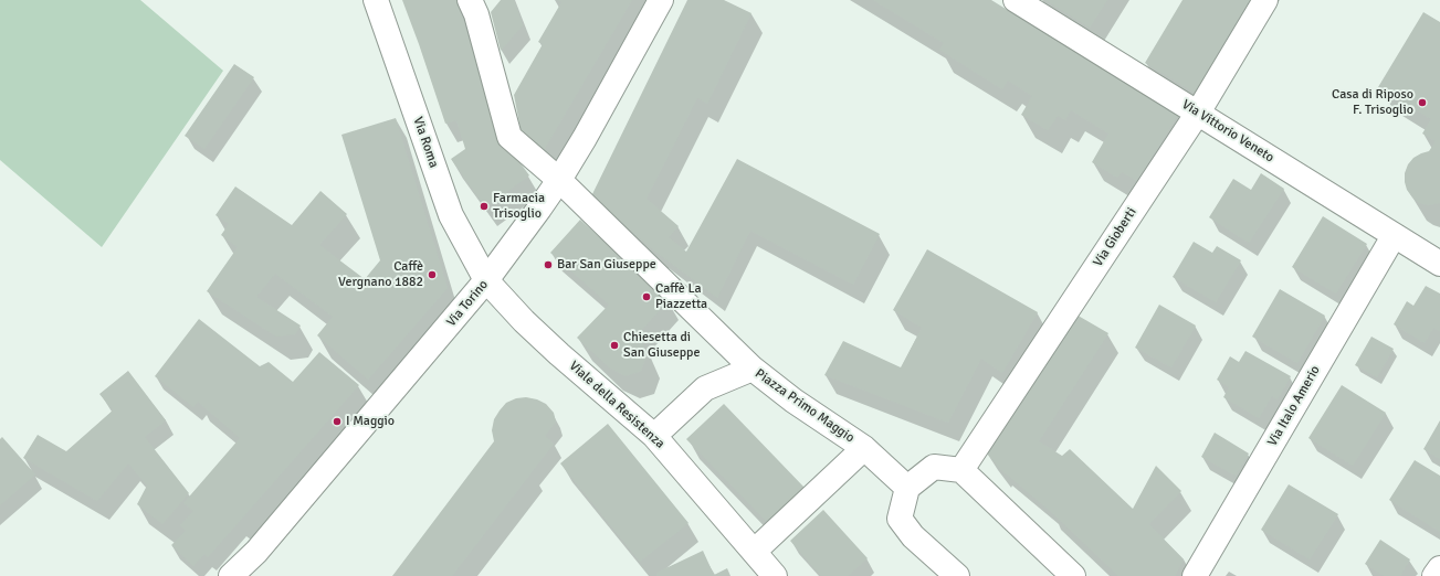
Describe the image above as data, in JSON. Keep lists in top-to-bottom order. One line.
{"streets":{"street":["Via Vittorio Veneto","Via Roma","Via Gioberti","Via Torino","Viale della Resistenza","Piazza Primo Maggio","Via Italo Amerio"]},"crossings":[["Via Vittorio Veneto","Via Gioberti"],["Via Vittorio Veneto","Via Italo Amerio"],["Via Roma","Via Torino"],["Via Roma","Viale della Resistenza"],["Via Torino","Viale della Resistenza"],["Viale della Resistenza","Piazza Primo Maggio"]],"places":["Casa di Riposo F. Trisoglio","Farmacia Trisoglio","Bar San Giuseppe","Caffè Vergnano 1882","Caffè La Piazzetta","Chiesetta di San Giuseppe","I Maggio"]}
